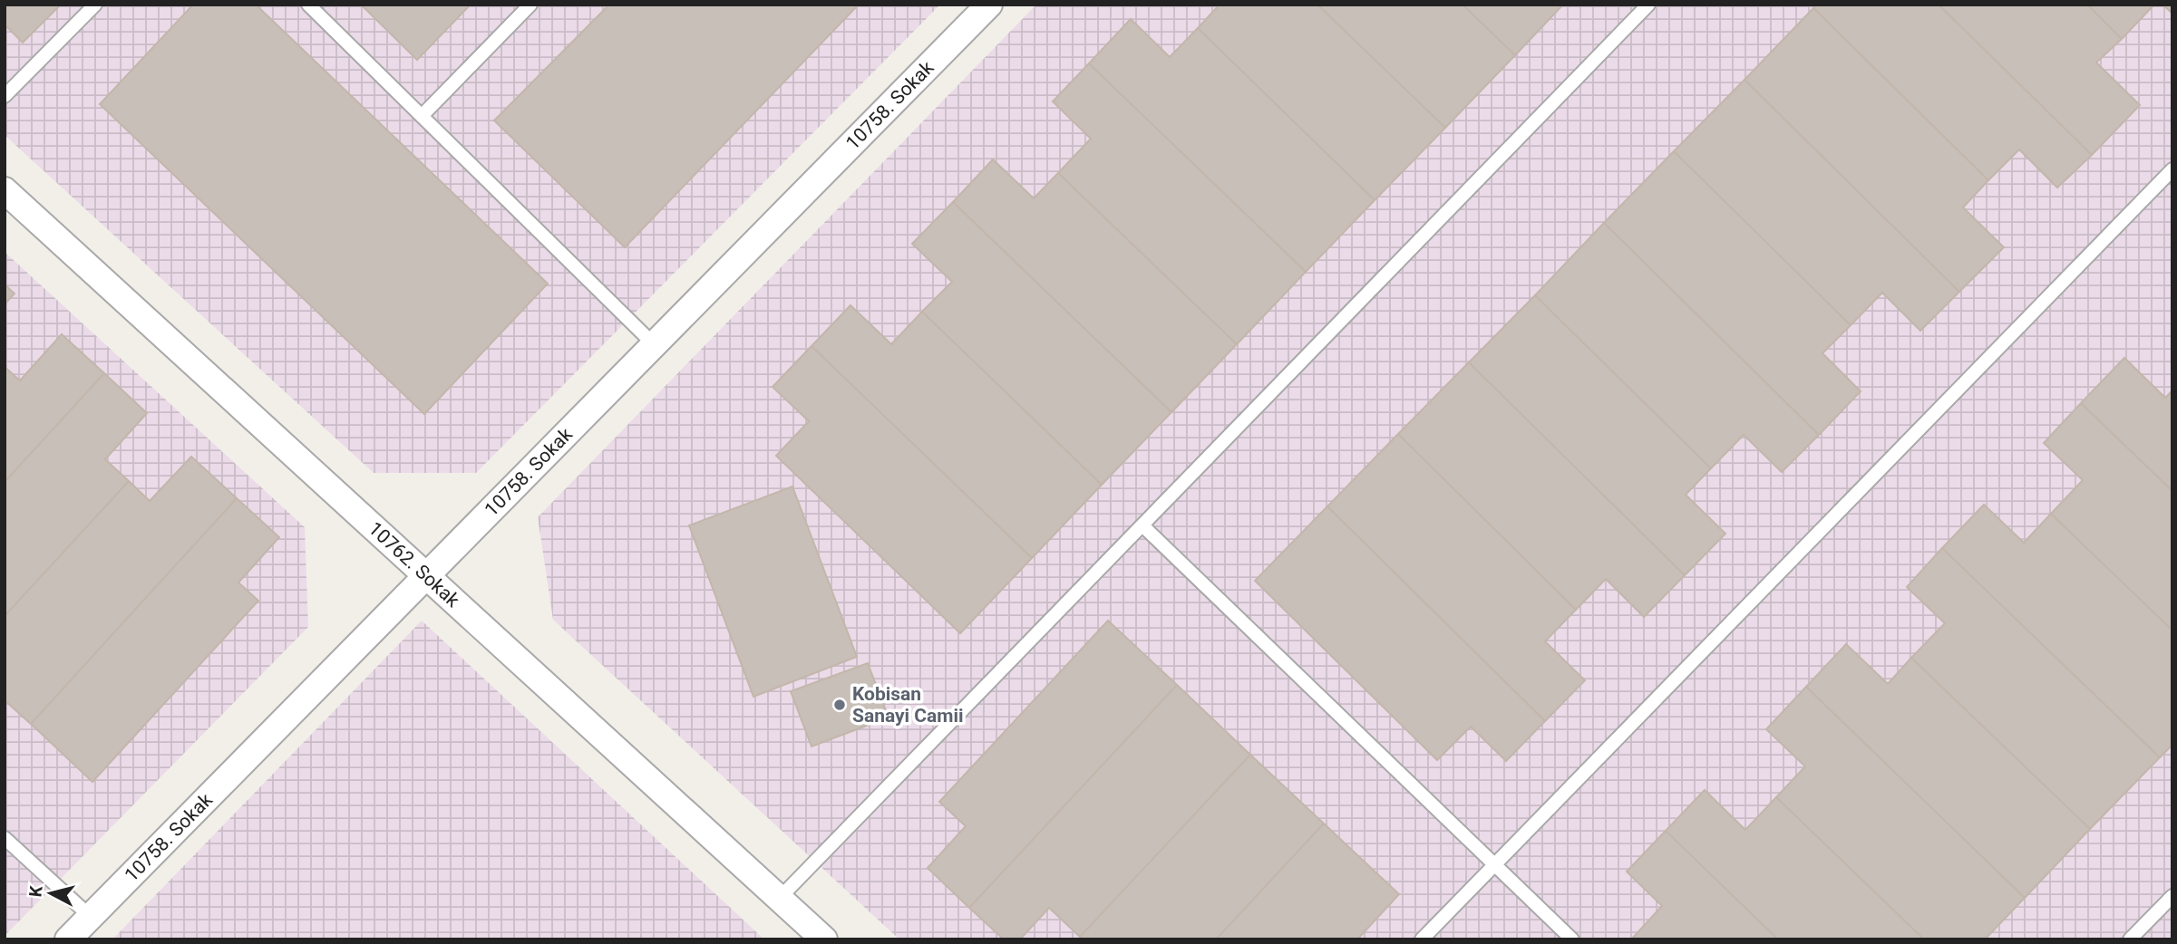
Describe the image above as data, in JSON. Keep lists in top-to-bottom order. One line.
{"streets":{"street":["10758. Sokak","10762. Sokak"]},"crossings":[["10758. Sokak","10762. Sokak"]],"places":["Kobisan Sanayi Camii"],"north":"left"}
